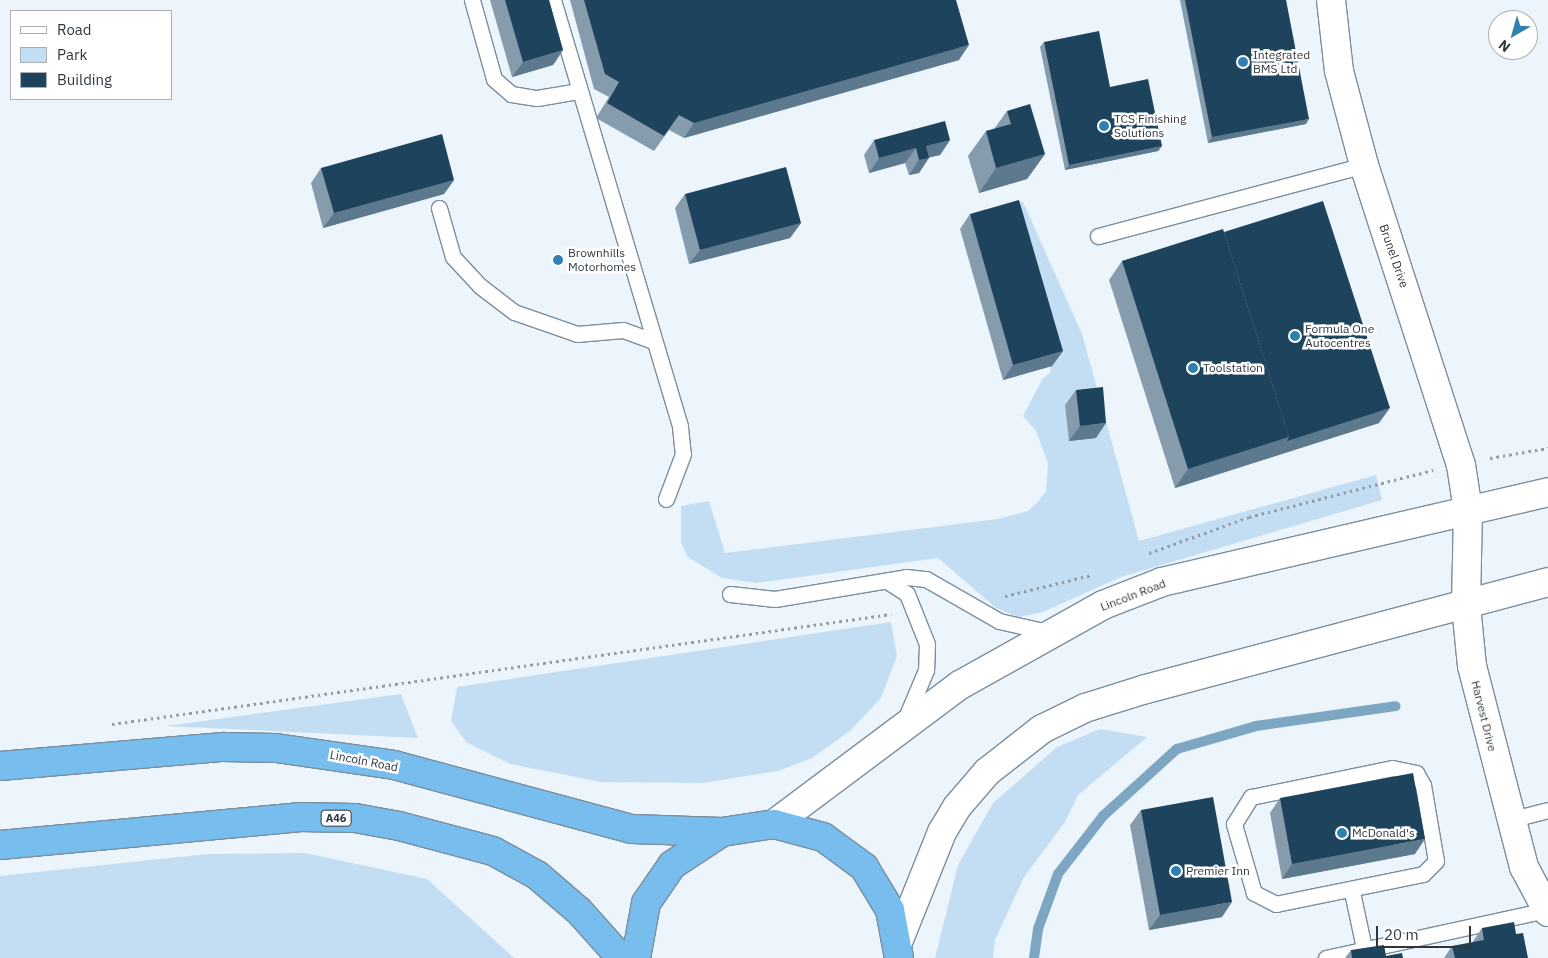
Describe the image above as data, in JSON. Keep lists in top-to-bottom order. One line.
{"streets":{"highway":["Lincoln Road","A46"],"main road":["Brunel Drive","Harvest Drive"]},"crossings":[["Brunel Drive","Lincoln Road"],["Brunel Drive","Harvest Drive"],["Lincoln Road","Harvest Drive"]],"places":["Integrated BMS Ltd","TCS Finishing Solutions","Brownhills Motorhomes","Formula One Autocentres","Toolstation","McDonald's","Premier Inn"],"legend":["Road","Park","Building"],"scale_bar":"20 m","north":"bottom left"}
